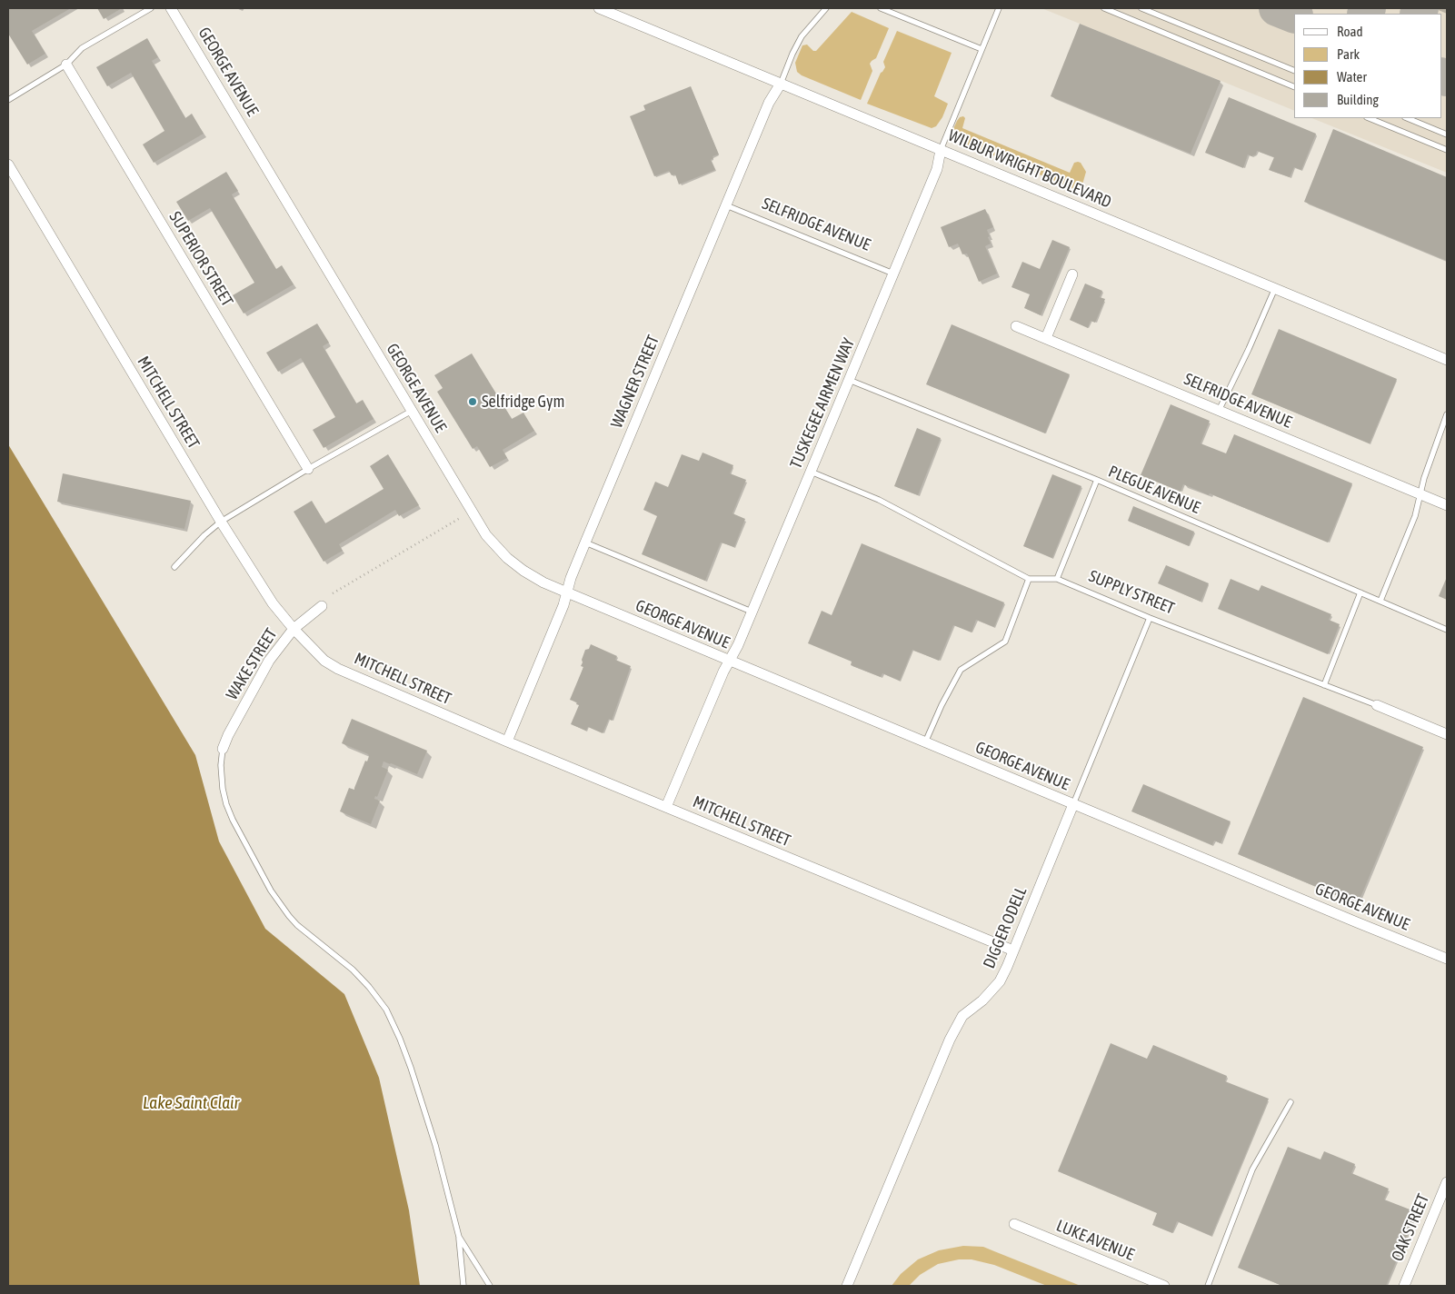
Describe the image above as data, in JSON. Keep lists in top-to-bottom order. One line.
{"streets":{"street":["GEORGE AVENUE","WILBUR WRIGHT BOULEVARD","SELFRIDGE AVENUE","SUPERIOR STREET","WAGNER STREET","MITCHELL STREET","TUSKEGEE AIRMEN WAY","SUPPLY STREET","WAKE STREET","DIGGER ODELL","OAK STREET","LUKE AVENUE"],"lane":["PLEGUE AVENUE"]},"crossings":[["GEORGE AVENUE","WAGNER STREET"],["GEORGE AVENUE","TUSKEGEE AIRMEN WAY"],["GEORGE AVENUE","DIGGER ODELL"],["WILBUR WRIGHT BOULEVARD","WAGNER STREET"],["WILBUR WRIGHT BOULEVARD","TUSKEGEE AIRMEN WAY"],["SELFRIDGE AVENUE","WAGNER STREET"],["SELFRIDGE AVENUE","TUSKEGEE AIRMEN WAY"],["WAGNER STREET","MITCHELL STREET"],["MITCHELL STREET","TUSKEGEE AIRMEN WAY"],["MITCHELL STREET","WAKE STREET"],["MITCHELL STREET","DIGGER ODELL"],["TUSKEGEE AIRMEN WAY","PLEGUE AVENUE"],["TUSKEGEE AIRMEN WAY","SUPPLY STREET"],["SUPPLY STREET","DIGGER ODELL"]],"water":["Lake Saint Clair"],"places":["Selfridge Gym"],"legend":["Road","Park","Water","Building"]}
